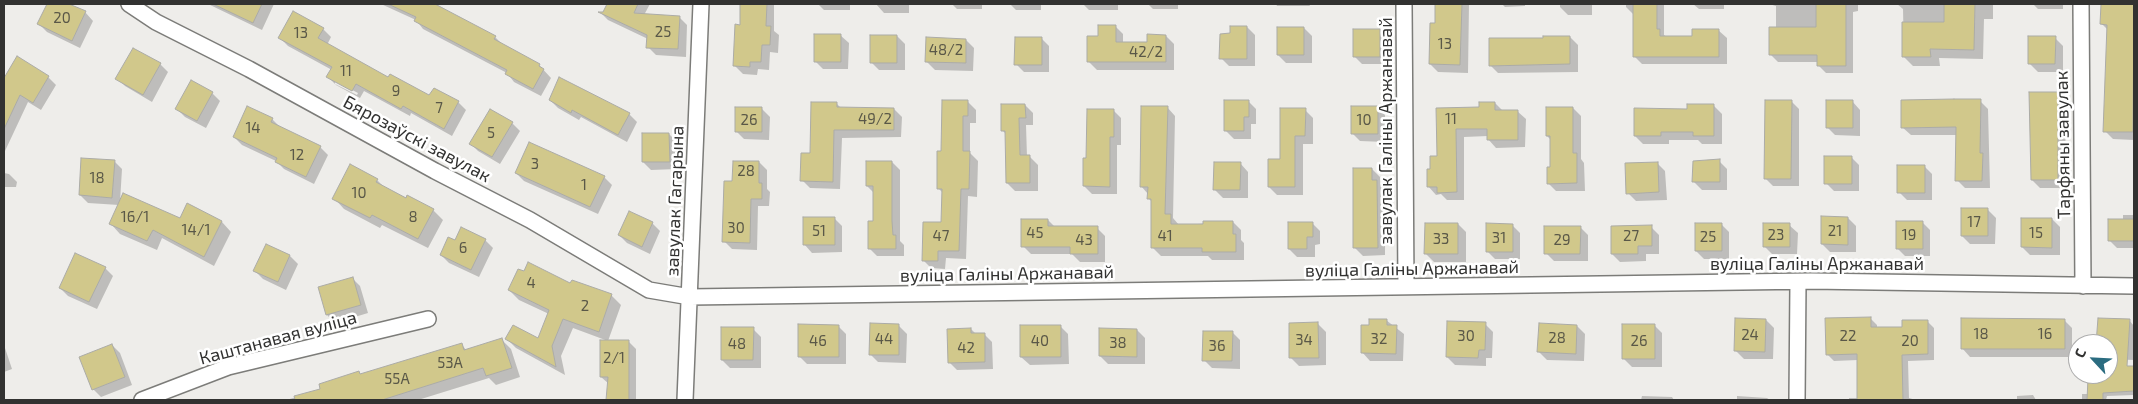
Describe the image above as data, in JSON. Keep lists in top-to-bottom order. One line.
{"streets":{"street":["завулак Галіны Аржанавай","Бярозаўскі завулак","Тарфяны завулак","завулак Гагарына","вуліца Галіны Аржанавай","Каштанавая вуліца"]},"crossings":[["завулак Галіны Аржанавай","вуліца Галіны Аржанавай"],["Бярозаўскі завулак","завулак Гагарына"],["Бярозаўскі завулак","вуліца Галіны Аржанавай"],["Тарфяны завулак","вуліца Галіны Аржанавай"],["завулак Гагарына","вуліца Галіны Аржанавай"]],"house_numbers":["20","25","13","13","48/2","42/2","11","9","7","49/2","11","26","10","14","5","12","3","28","18","1","10","16/1","8","17","30","14/1","51","21","45","15","23","19","47","41","27","25","31","33","43","29","6","4","2","18","16","24","30","22","28","44","32","34","46","40","26","20","38","48","36","42","2/1","53А","55А"],"north":"top left"}
